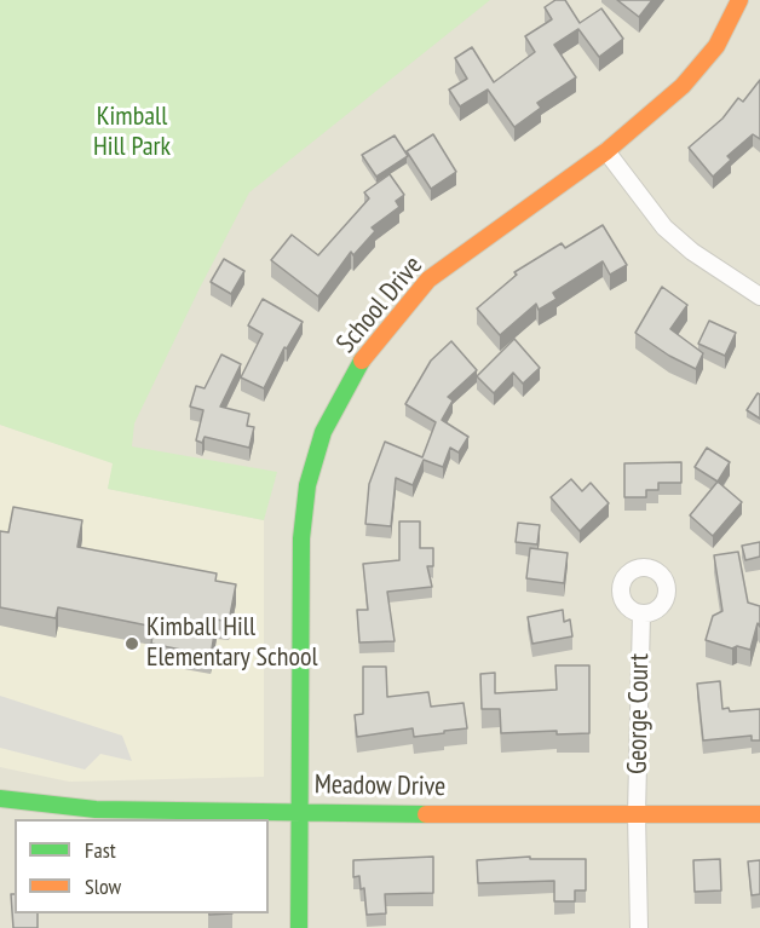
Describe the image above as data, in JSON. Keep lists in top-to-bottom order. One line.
{"streets":{"street":["School Drive","George Court","Meadow Drive"]},"crossings":[["School Drive","Meadow Drive"],["George Court","Meadow Drive"]],"parks":["Kimball Hill Park"],"places":["Kimball Hill Elementary School"],"legend":["Fast","Slow"]}
